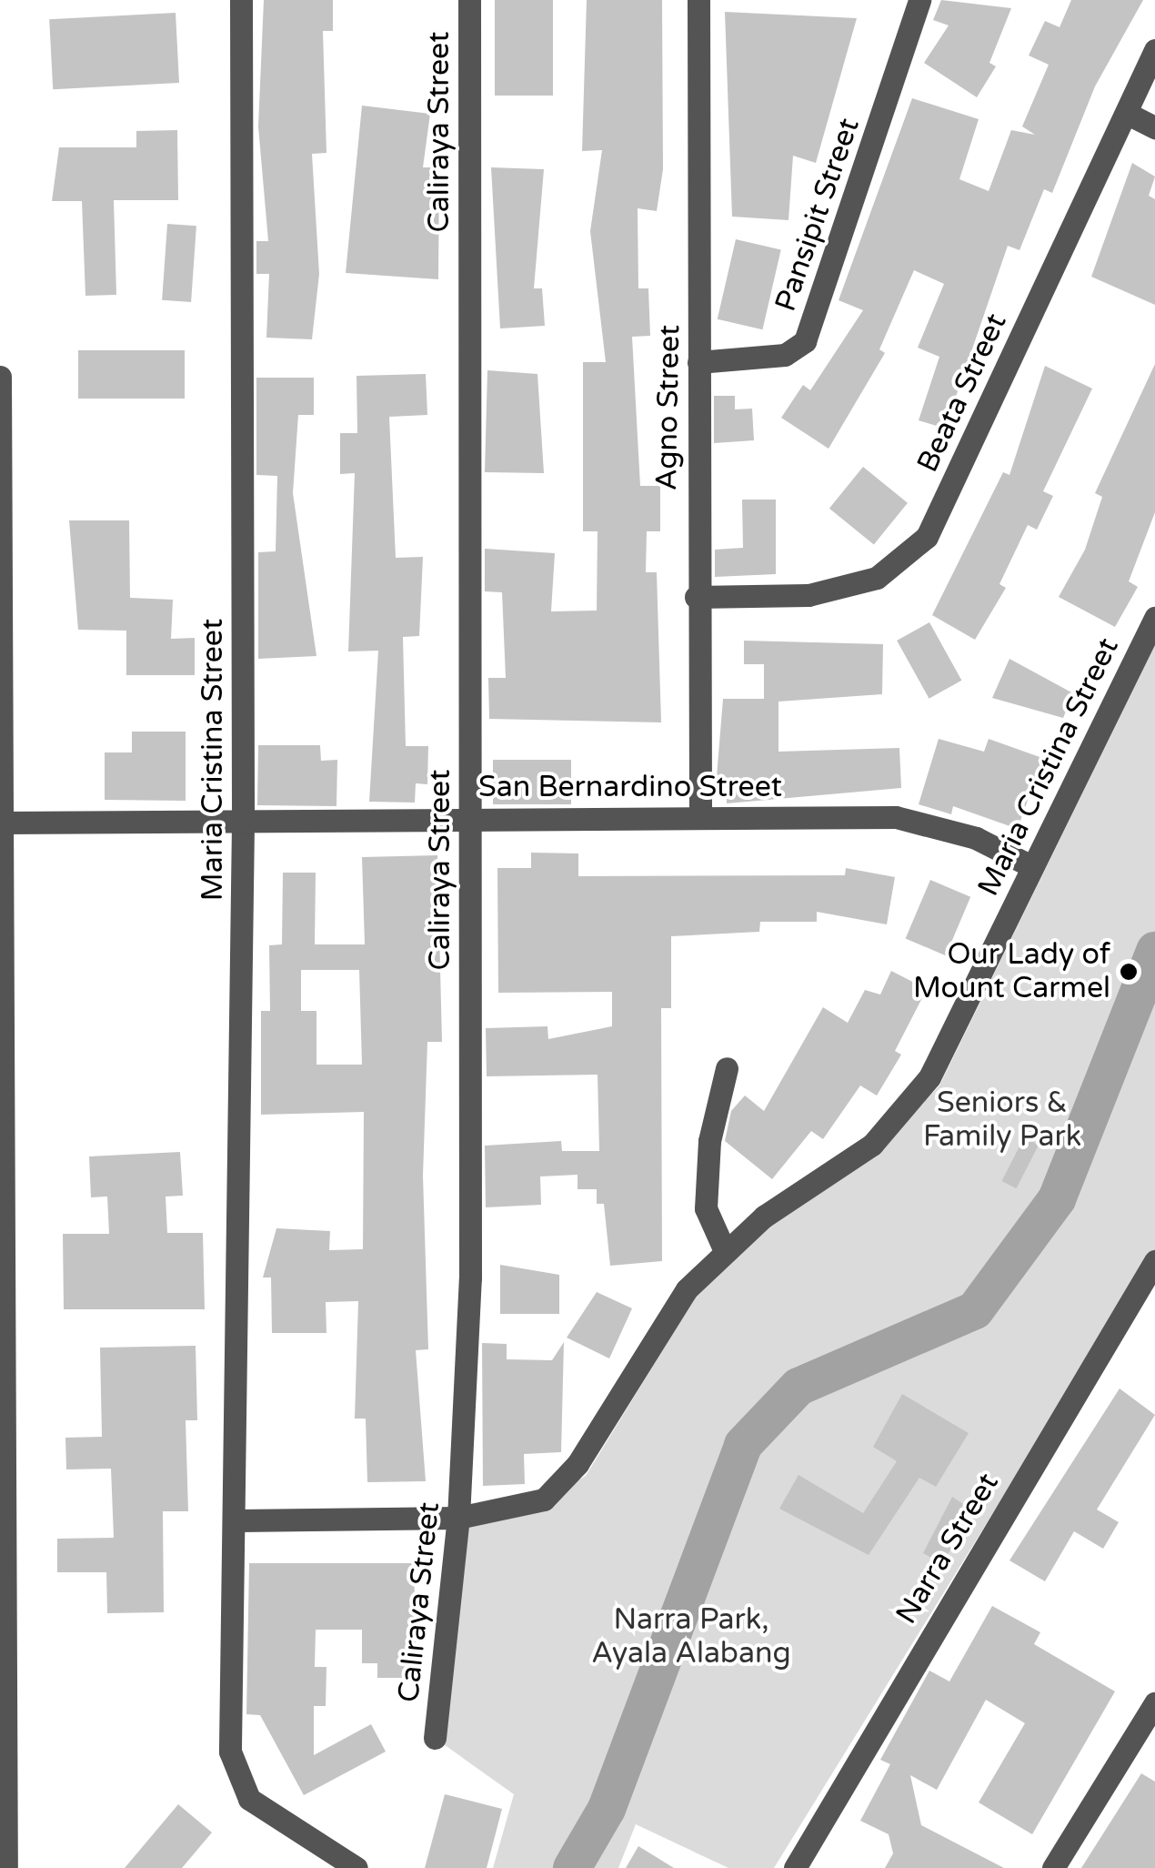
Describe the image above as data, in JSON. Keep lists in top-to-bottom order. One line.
{"streets":{"street":["Caliraya Street","Pansipit Street","Beata Street","Agno Street","Maria Cristina Street","San Bernardino Street","Narra Street"]},"crossings":[["Caliraya Street","Maria Cristina Street"],["Caliraya Street","San Bernardino Street"],["Pansipit Street","Agno Street"],["Beata Street","Agno Street"],["Agno Street","San Bernardino Street"],["Maria Cristina Street","San Bernardino Street"]],"parks":["Seniors & Family Park","Narra Park, Ayala Alabang"],"places":["Our Lady of Mount Carmel"]}
